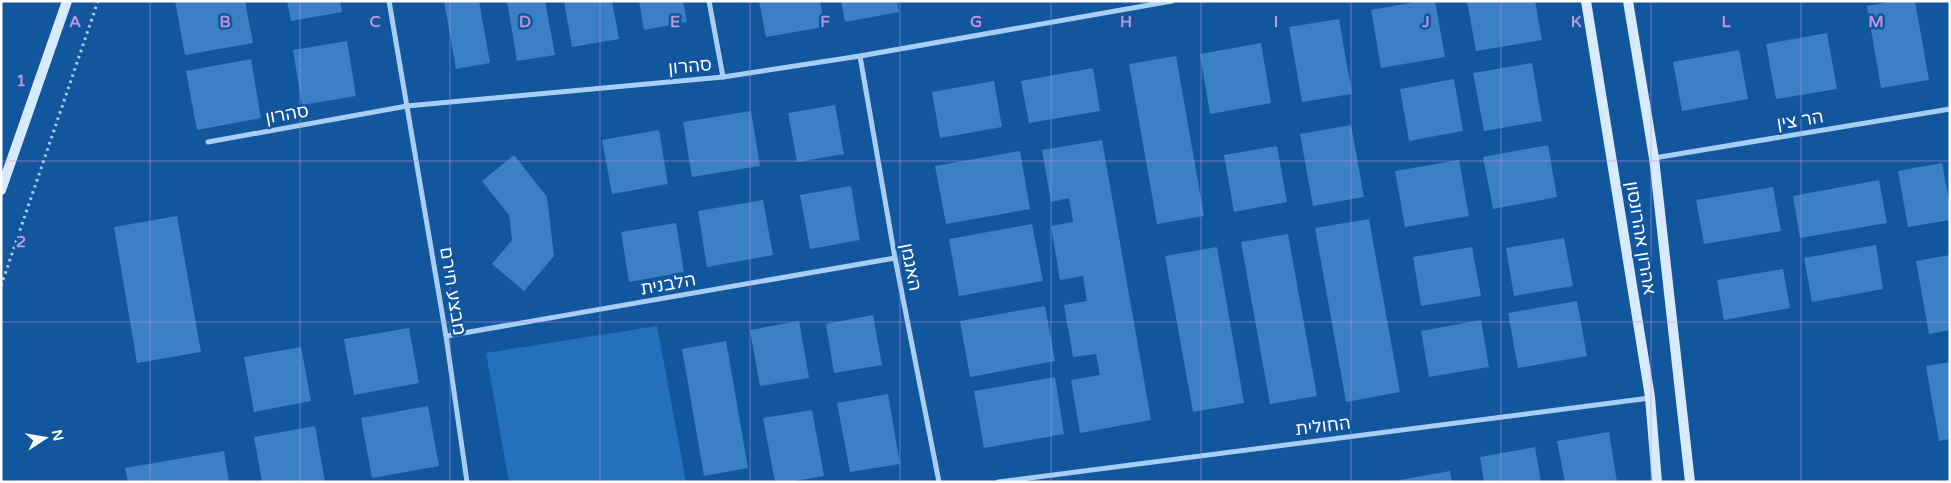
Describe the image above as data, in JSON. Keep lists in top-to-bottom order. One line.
{"streets":{"street":["סהרון","הר צין","אהרון אהרונסון","האגמן","הלבנית","מבצע חירם","החולית"]},"crossings":[["סהרון","האגמן"],["סהרון","מבצע חירם"],["הר צין","אהרון אהרונסון"],["אהרון אהרונסון","החולית"],["האגמן","הלבנית"],["הלבנית","מבצע חירם"]],"north":"right","grid":{"columns":["A","B","C","D","E","F","G","H","I","J","K","L","M"],"rows":["1","2"]}}
